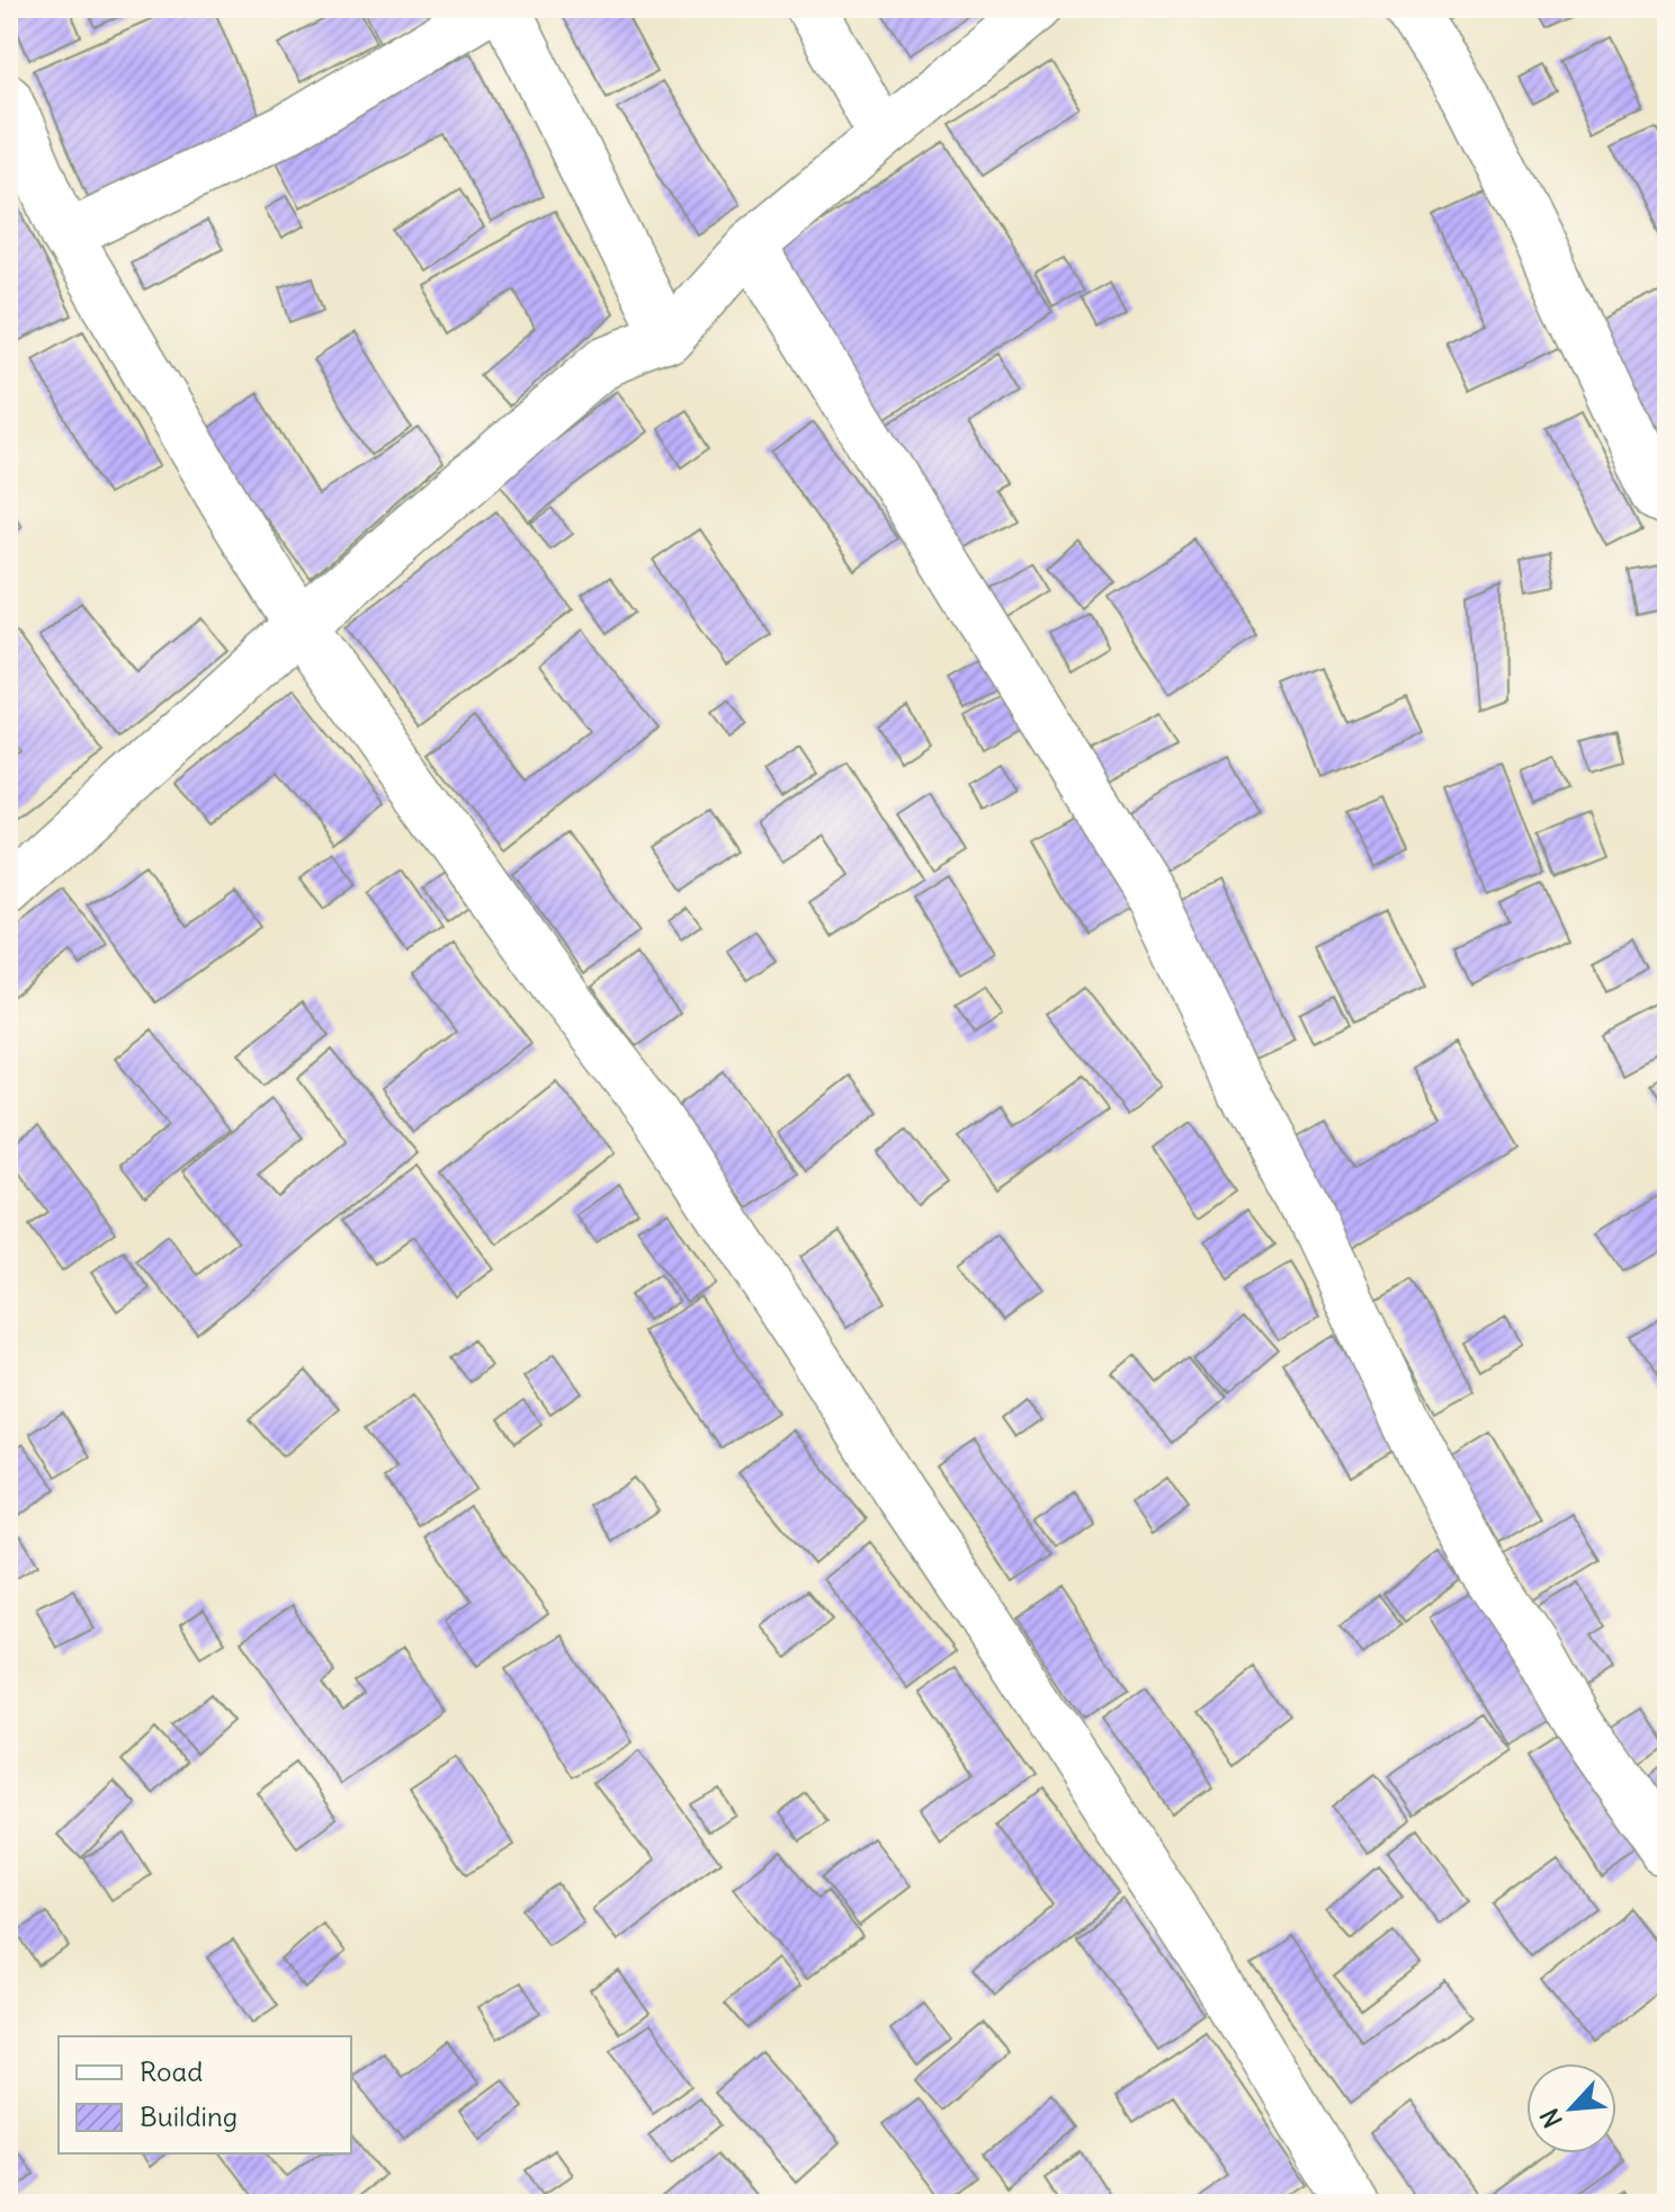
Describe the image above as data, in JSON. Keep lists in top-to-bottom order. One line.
{"legend":["Road","Building"],"north":"bottom left"}
